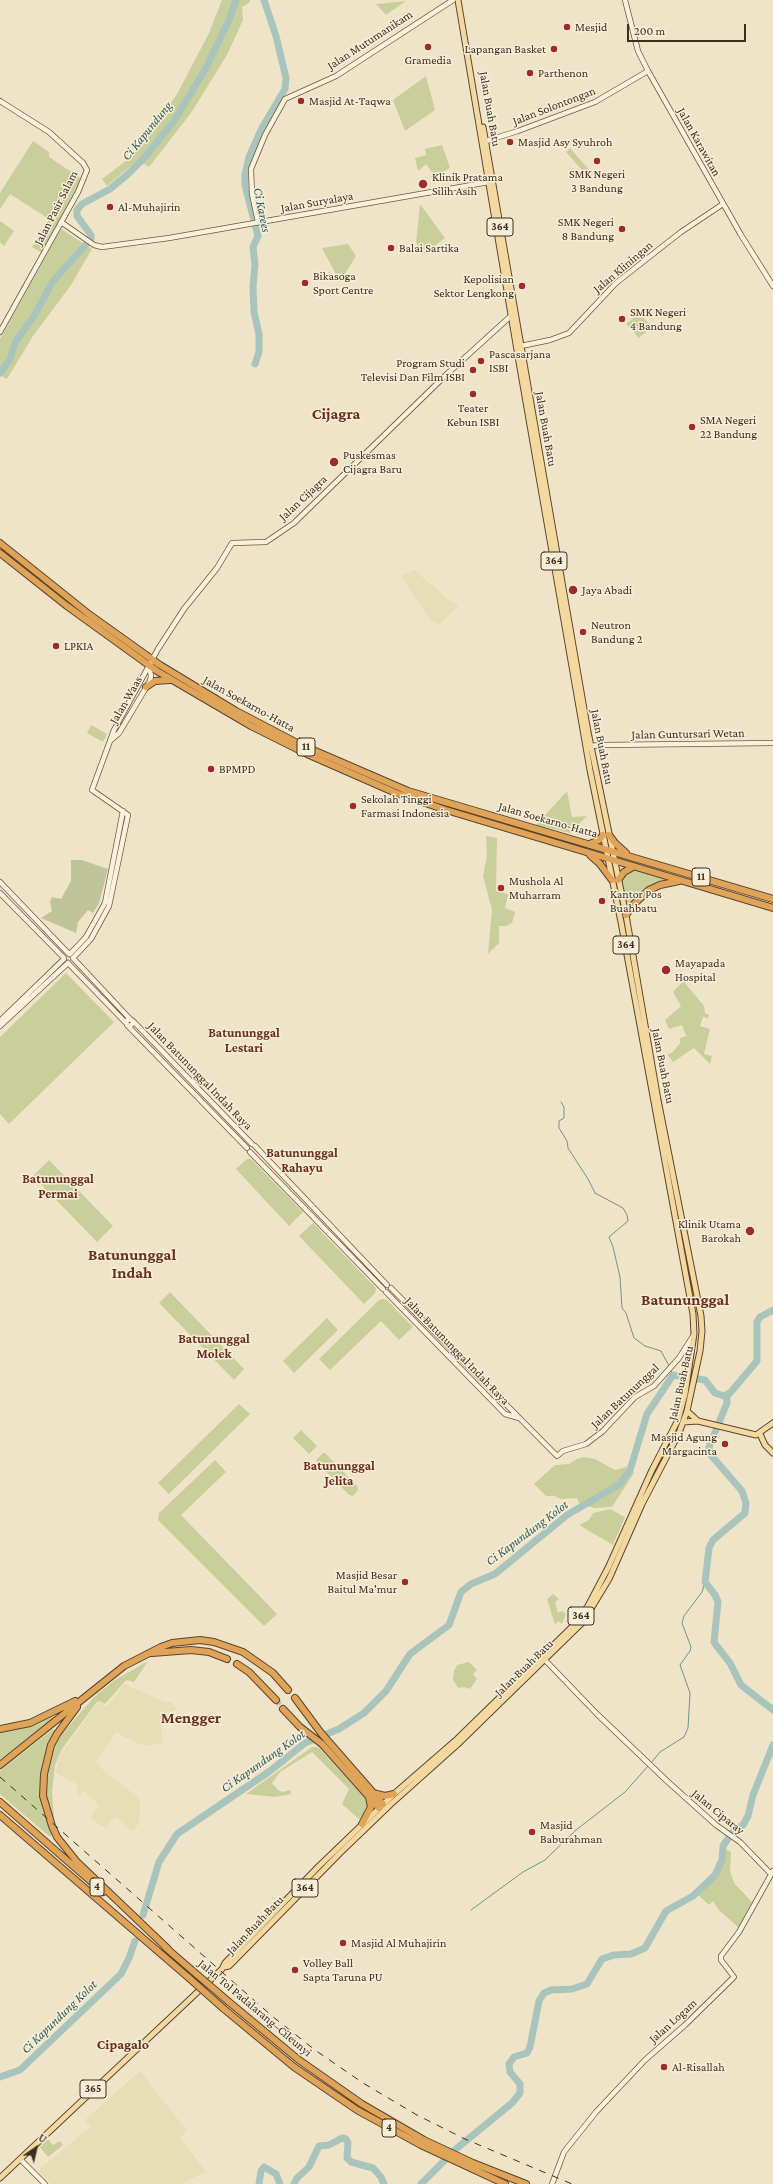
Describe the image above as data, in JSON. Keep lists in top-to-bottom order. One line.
{"streets":{"highway":["Jalan Soekarno-Hatta","11","4","Jalan Tol Padalarang–Cileunyi"],"main road":["Jalan Buah Batu","364","365"],"street":["Jalan Mutumanikam","Jalan Solontongan","Jalan Karawitan","Jalan Suryalaya","Jalan Pasir Salam","Jalan Kliningan","Jalan Cijagra","Jalan Waas","Jalan Guntursari Wetan","Jalan Batununggal Indah Raya","Jalan Batununggal","Jalan Ciparay","Jalan Logam"]},"crossings":[["Jalan Mutumanikam","Jalan Suryalaya"],["Jalan Solontongan","Jalan Buah Batu"],["Jalan Solontongan","Jalan Karawitan"],["Jalan Buah Batu","Jalan Suryalaya"],["Jalan Buah Batu","Jalan Kliningan"],["Jalan Buah Batu","Jalan Cijagra"],["Jalan Buah Batu","Jalan Soekarno-Hatta"],["Jalan Buah Batu","Jalan Guntursari Wetan"],["Jalan Buah Batu","Jalan Batununggal"],["Jalan Buah Batu","Jalan Ciparay"],["Jalan Buah Batu","365"],["Jalan Karawitan","Jalan Kliningan"],["Jalan Suryalaya","Jalan Pasir Salam"],["Jalan Cijagra","Jalan Waas"],["Jalan Cijagra","Jalan Soekarno-Hatta"],["Jalan Waas","Jalan Soekarno-Hatta"],["Jalan Waas","Jalan Batununggal Indah Raya"],["Jalan Batununggal Indah Raya","Jalan Batununggal"],["Jalan Ciparay","Jalan Logam"]],"districts":["Cijagra","Batununggal Lestari","Batununggal Rahayu","Batununggal Permai","Batununggal Indah","Batununggal","Batununggal Molek","Batununggal Jelita","Mengger","Cipagalo"],"water":["Ci Kapundung","Ci Karees","Ci Kapundung Kolot"],"places":["Mesjid","Gramedia","Lapangan Basket","Parthenon","Masjid At-Taqwa","Masjid Asy Syuhroh","SMK Negeri 3 Bandung","Klinik Pratama Silih Asih","Al-Muhajirin","SMK Negeri 8 Bandung","Balai Sartika","Bikasoga Sport Centre","Kepolisian Sektor Lengkong","SMK Negeri 4 Bandung","Pascasarjana ISBI","Program Studi Televisi Dan Film ISBI","Teater Kebun ISBI","SMA Negeri 22 Bandung","Puskesmas Cijagra Baru","Jaya Abadi","Neutron Bandung 2","LPKIA","BPMPD","Sekolah Tinggi Farmasi Indonesia","Mushola Al Muharram","Kantor Pos Buahbatu","Mayapada Hospital","Klinik Utama Barokah","Masjid Agung Margacinta","Masjid Besar Baitul Ma'mur","Masjid Baburahman","Masjid Al Muhajirin","Volley Ball Sapta Taruna PU","Al-Risallah"],"scale_bar":"200 m","north":"top right"}
